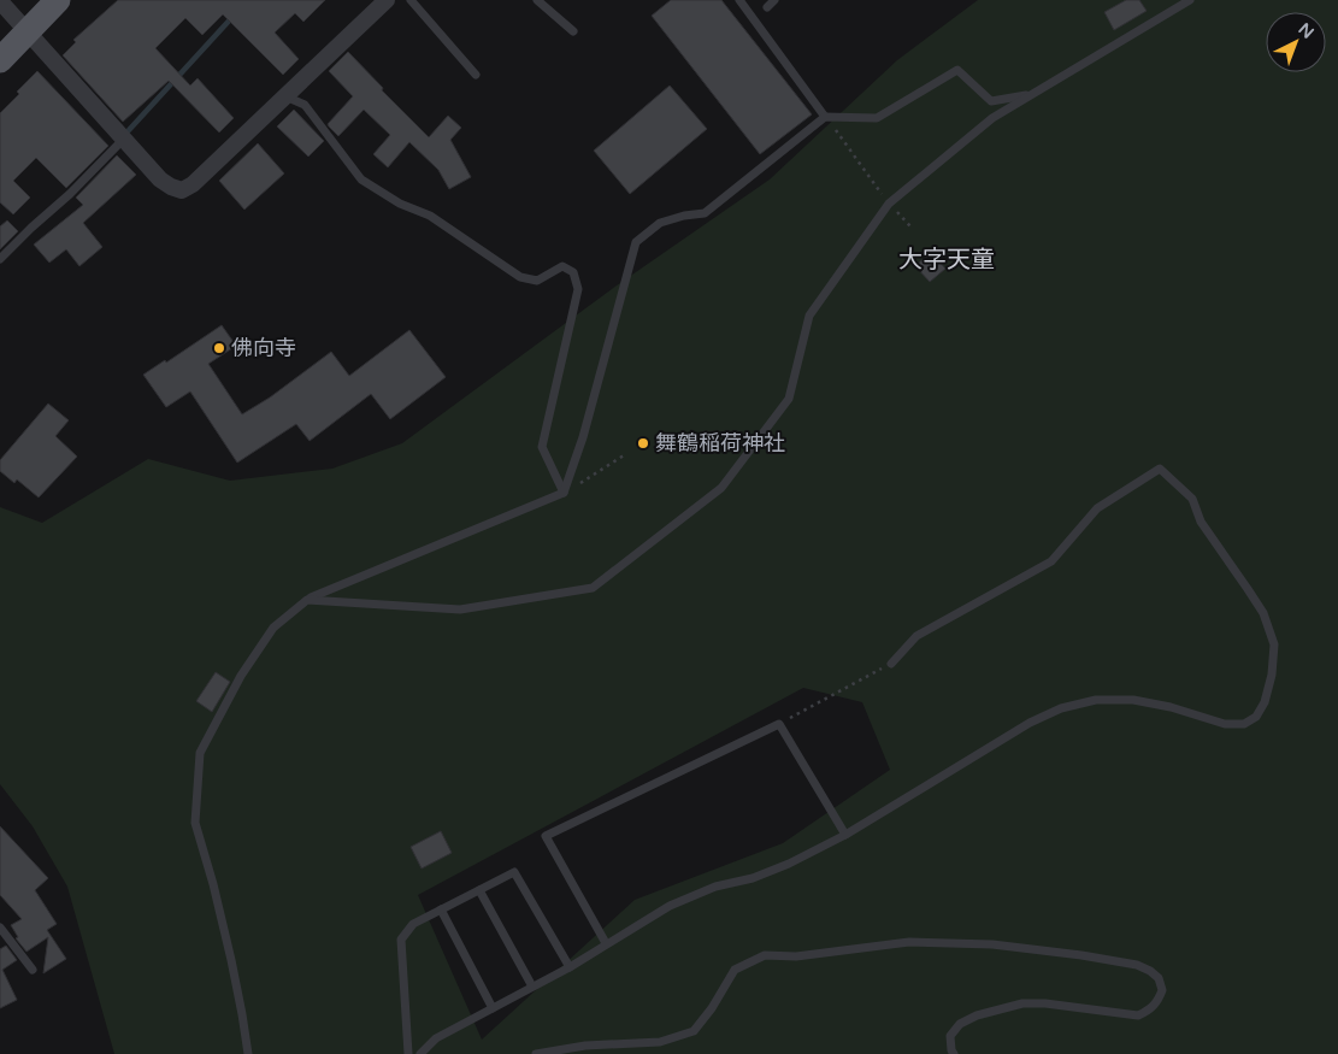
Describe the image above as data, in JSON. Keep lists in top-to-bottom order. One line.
{"districts":["大字天童"],"places":["佛向寺","舞鶴稲荷神社"],"north":"top right"}
